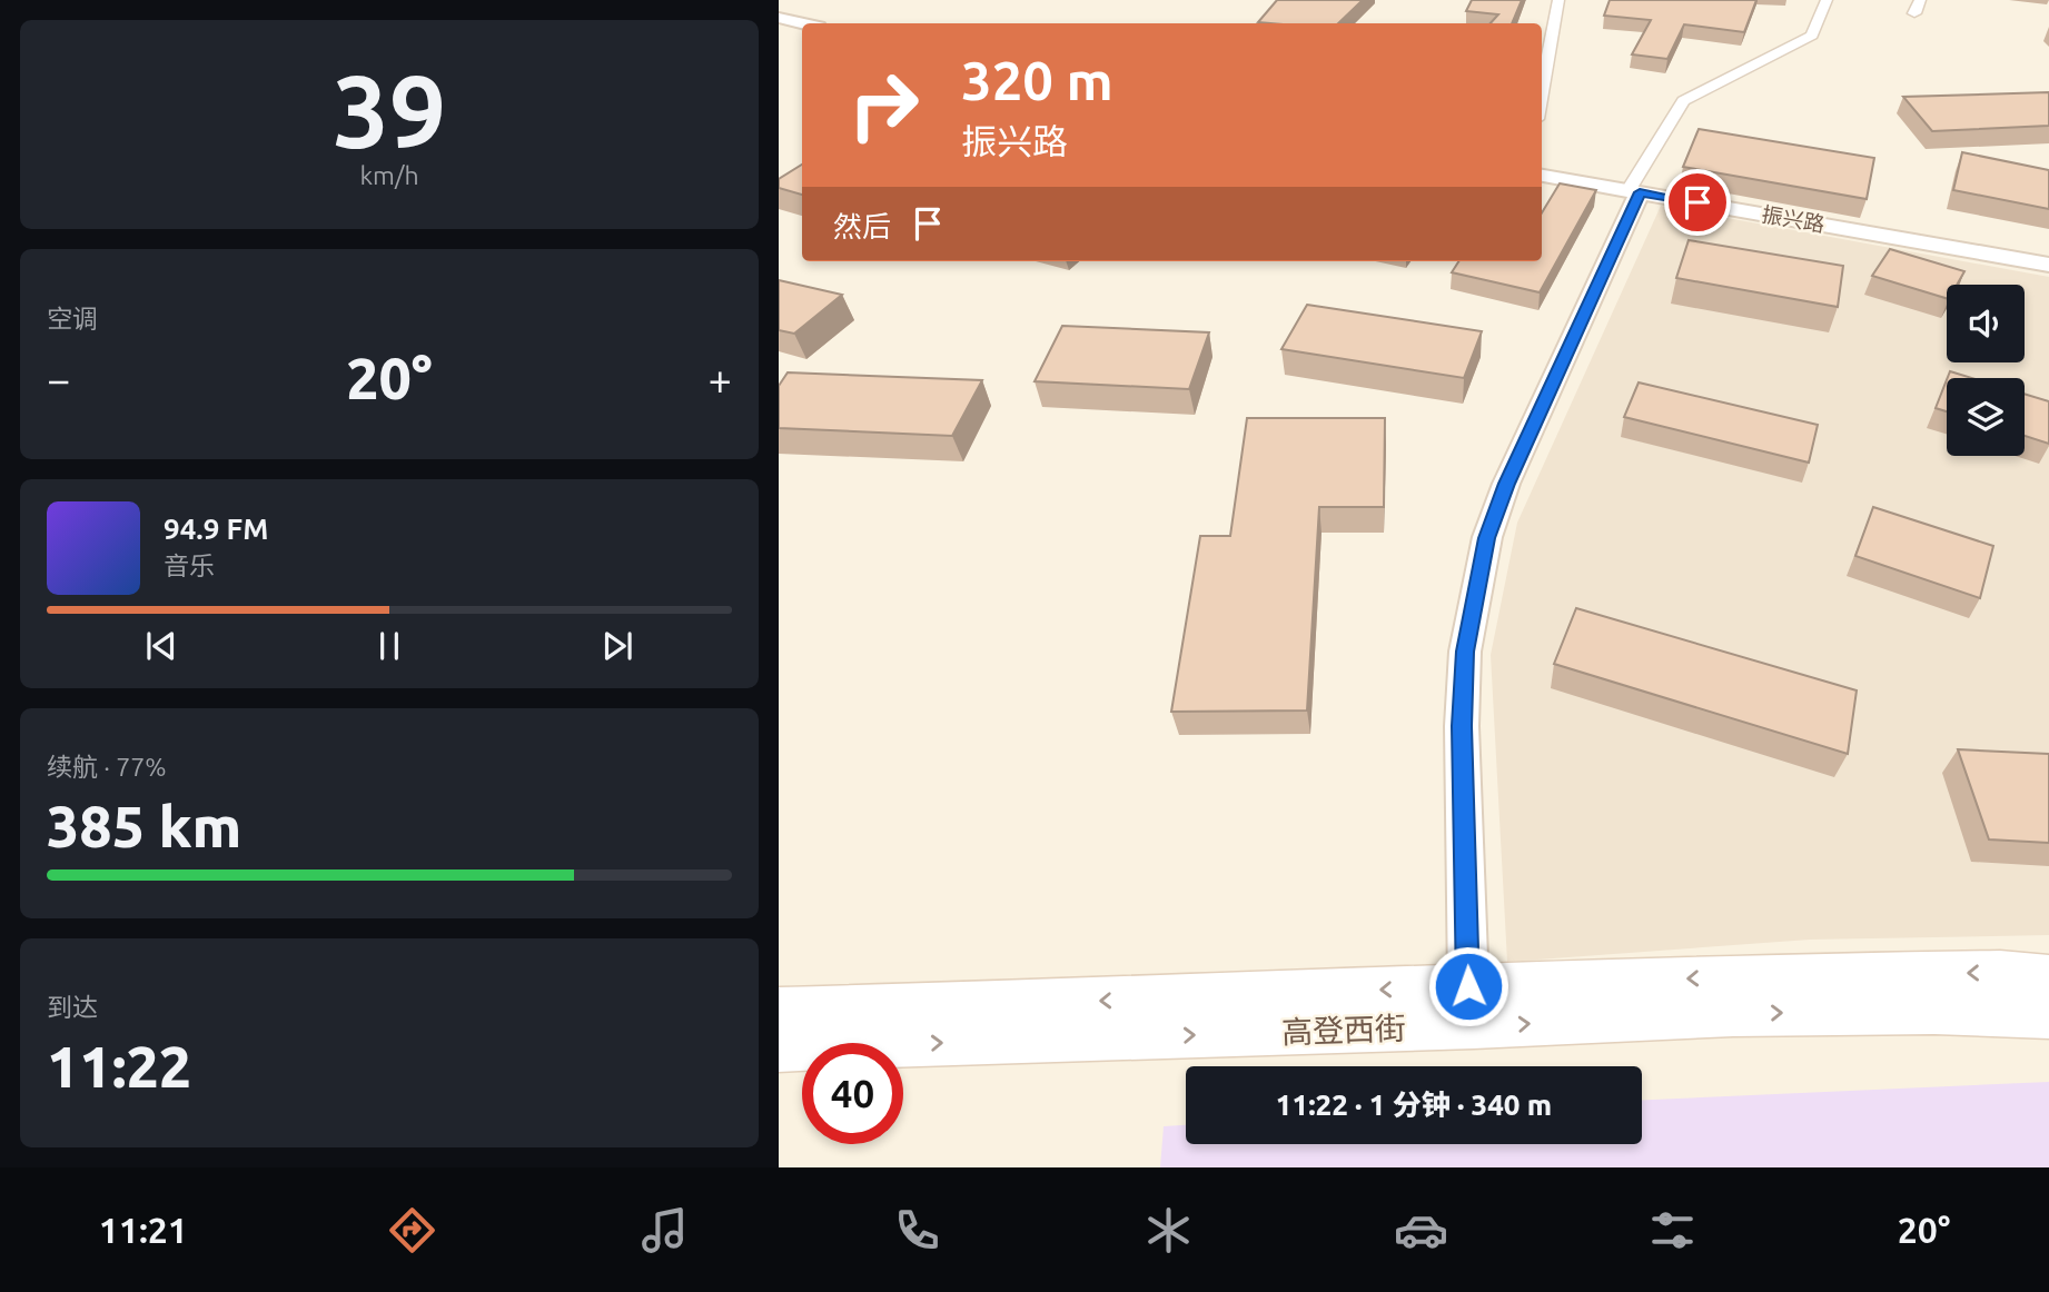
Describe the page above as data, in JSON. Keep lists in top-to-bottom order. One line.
{"streets":{"main road":["高登西街"],"street":["振兴路"]},"page":{"tile":[["39","km/h"],"空调",["续航 · 77%","385 km"],["到达","11:22"]],"turn":["320 m","振兴路"],"then":"然后","heat":["−","20°","+"],"song":["94.9 FM","音乐"],"limit":"40","trip":"11:22 · 1 分钟 · 340 m","tabs":["11:21","20°"]}}
